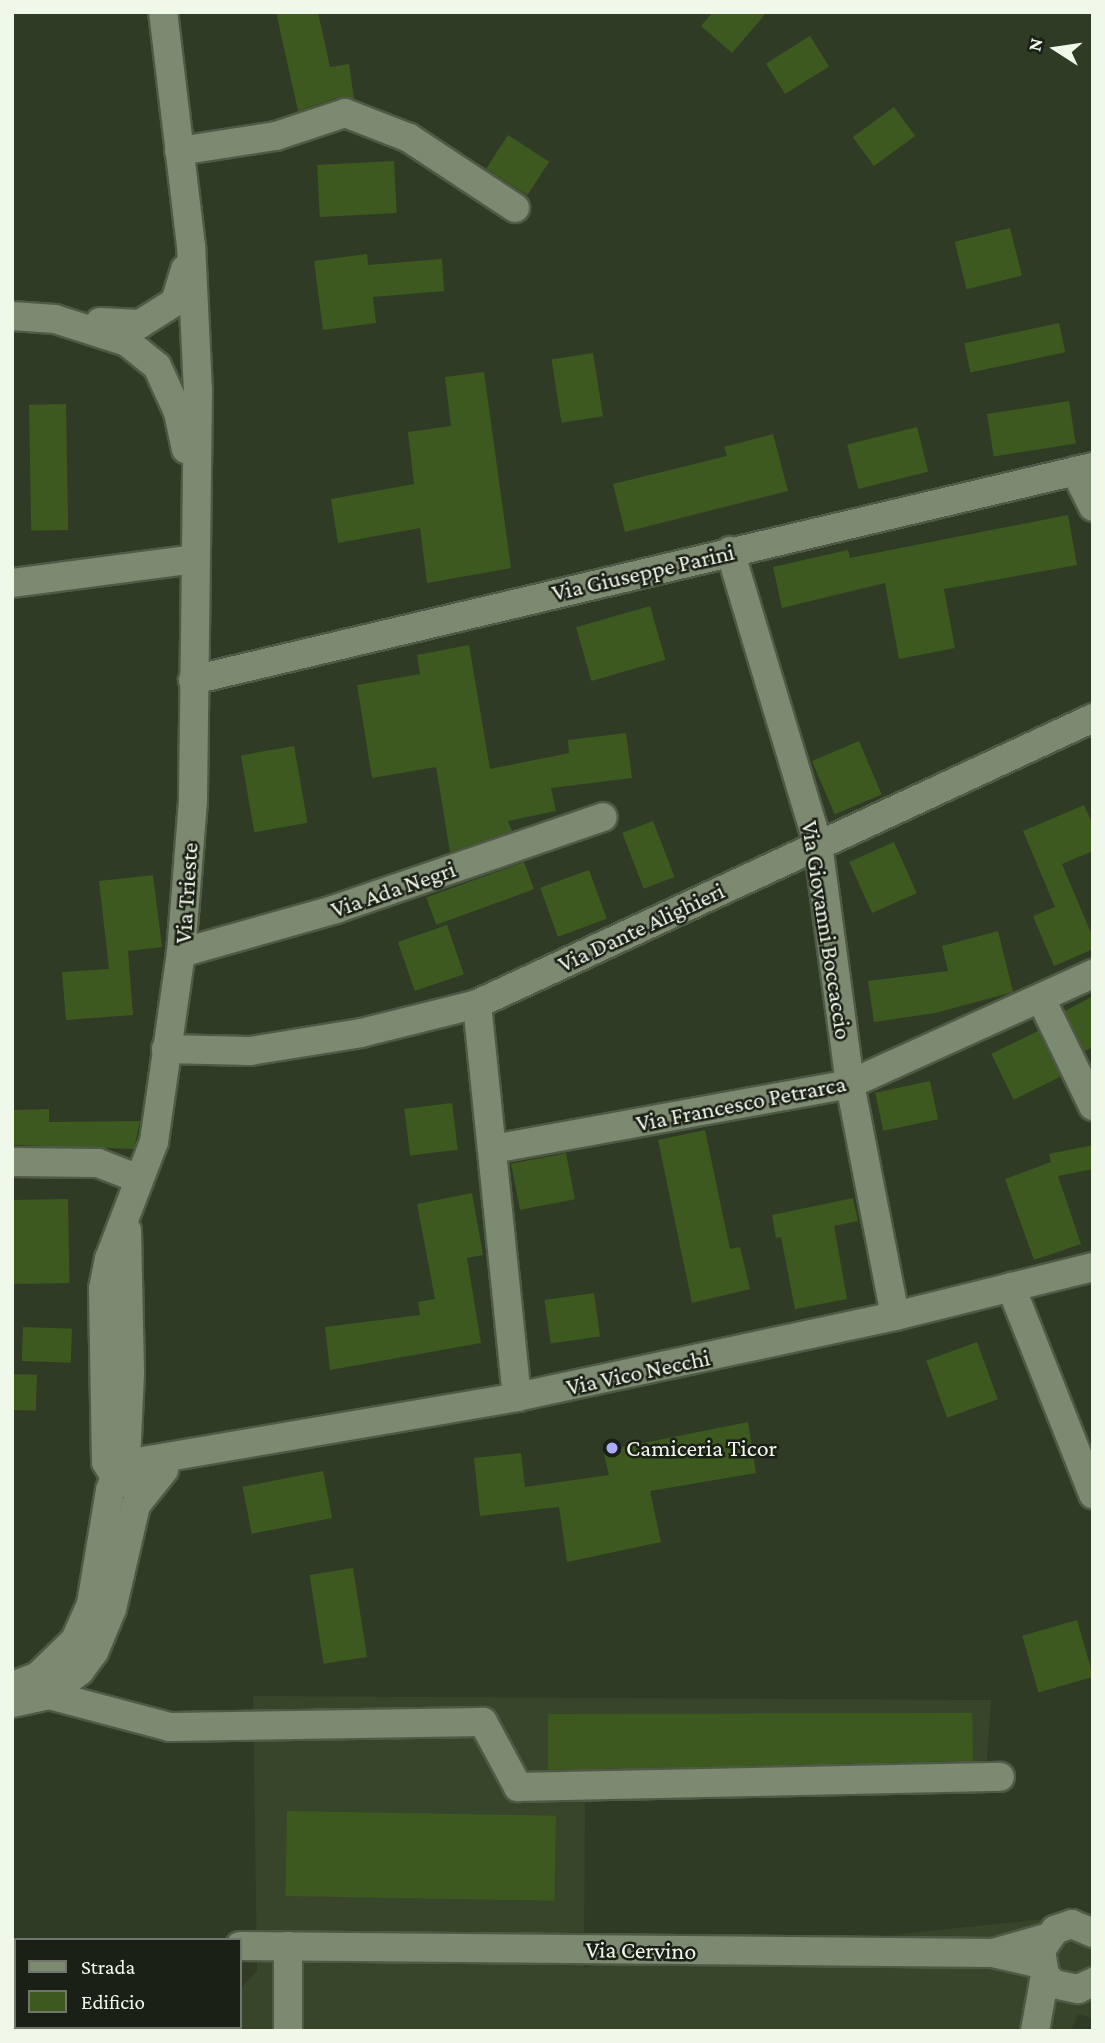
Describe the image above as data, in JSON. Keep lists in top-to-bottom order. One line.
{"streets":{"street":["Via Giuseppe Parini","Via Ada Negri","Via Trieste","Via Dante Alighieri","Via Giovanni Boccaccio","Via Francesco Petrarca","Via Vico Necchi","Via Cervino"]},"crossings":[["Via Giuseppe Parini","Via Trieste"],["Via Giuseppe Parini","Via Giovanni Boccaccio"],["Via Ada Negri","Via Trieste"],["Via Trieste","Via Dante Alighieri"],["Via Trieste","Via Vico Necchi"],["Via Dante Alighieri","Via Giovanni Boccaccio"],["Via Giovanni Boccaccio","Via Francesco Petrarca"],["Via Giovanni Boccaccio","Via Vico Necchi"]],"places":["Camiceria Ticor"],"legend":["Strada","Edificio"],"north":"left"}
